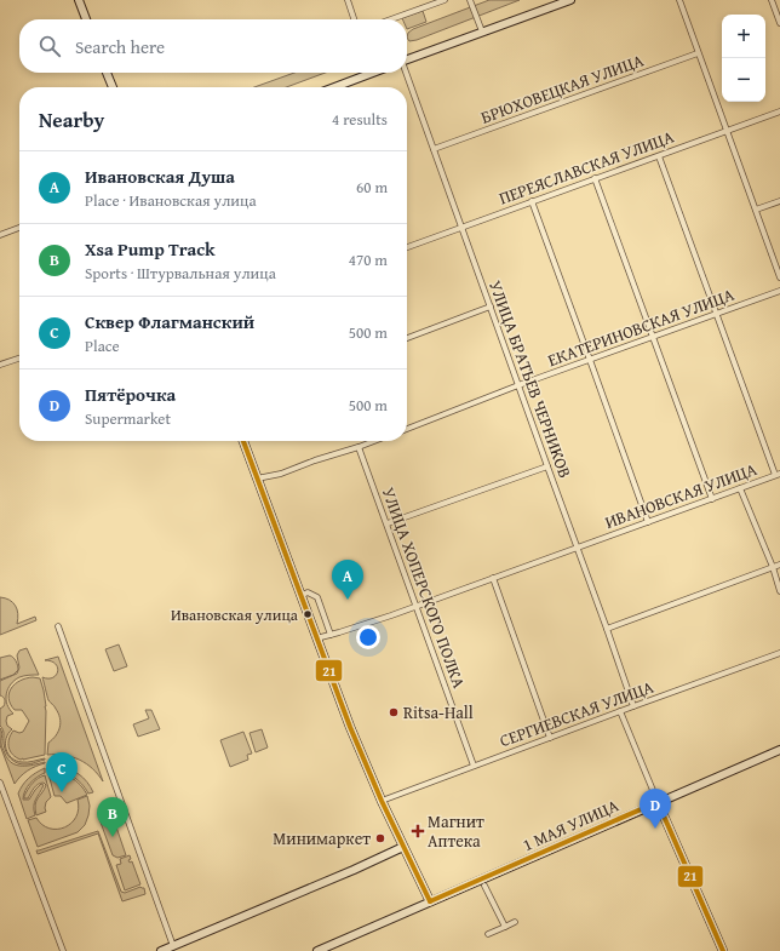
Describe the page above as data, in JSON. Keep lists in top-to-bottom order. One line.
{"streets":{"main road":["1 МАЯ УЛИЦА"],"street":["БРЮХОВЕЦКАЯ УЛИЦА","ПЕРЕЯСЛАВСКАЯ УЛИЦА","ЕКАТЕРИНОВСКАЯ УЛИЦА","УЛИЦА БРАТЬЕВ ЧЕРНИКОВ","ИВАНОВСКАЯ УЛИЦА","УЛИЦА ХОПЕРСКОГО ПОЛКА","СЕРГИЕВСКАЯ УЛИЦА"]},"crossings":[["БРЮХОВЕЦКАЯ УЛИЦА","УЛИЦА БРАТЬЕВ ЧЕРНИКОВ"],["ПЕРЕЯСЛАВСКАЯ УЛИЦА","УЛИЦА БРАТЬЕВ ЧЕРНИКОВ"],["ЕКАТЕРИНОВСКАЯ УЛИЦА","УЛИЦА БРАТЬЕВ ЧЕРНИКОВ"],["УЛИЦА БРАТЬЕВ ЧЕРНИКОВ","ИВАНОВСКАЯ УЛИЦА"],["УЛИЦА БРАТЬЕВ ЧЕРНИКОВ","СЕРГИЕВСКАЯ УЛИЦА"],["ИВАНОВСКАЯ УЛИЦА","УЛИЦА ХОПЕРСКОГО ПОЛКА"],["УЛИЦА ХОПЕРСКОГО ПОЛКА","СЕРГИЕВСКАЯ УЛИЦА"]],"places":{"other":["Ивановская улица","Ritsa-Hall","Минимаркет"],"health":["Магнит Аптека"]},"lines":["transit line 21"],"page":{"map_buttons":["+","−"],"search":"Search here","heading":["Nearby","4 results"],"list":[{"mark":"A","name":"Ивановская Душа","note":"Place · Ивановская улица","value":"60 m"},{"mark":"B","name":"Xsa Pump Track","note":"Sports · Штурвальная улица","value":"470 m"},{"mark":"C","name":"Сквер Флагманский","note":"Place","value":"500 m"},{"mark":"D","name":"Пятёрочка","note":"Supermarket","value":"500 m"}],"pins":["A","C","D","B"]}}
